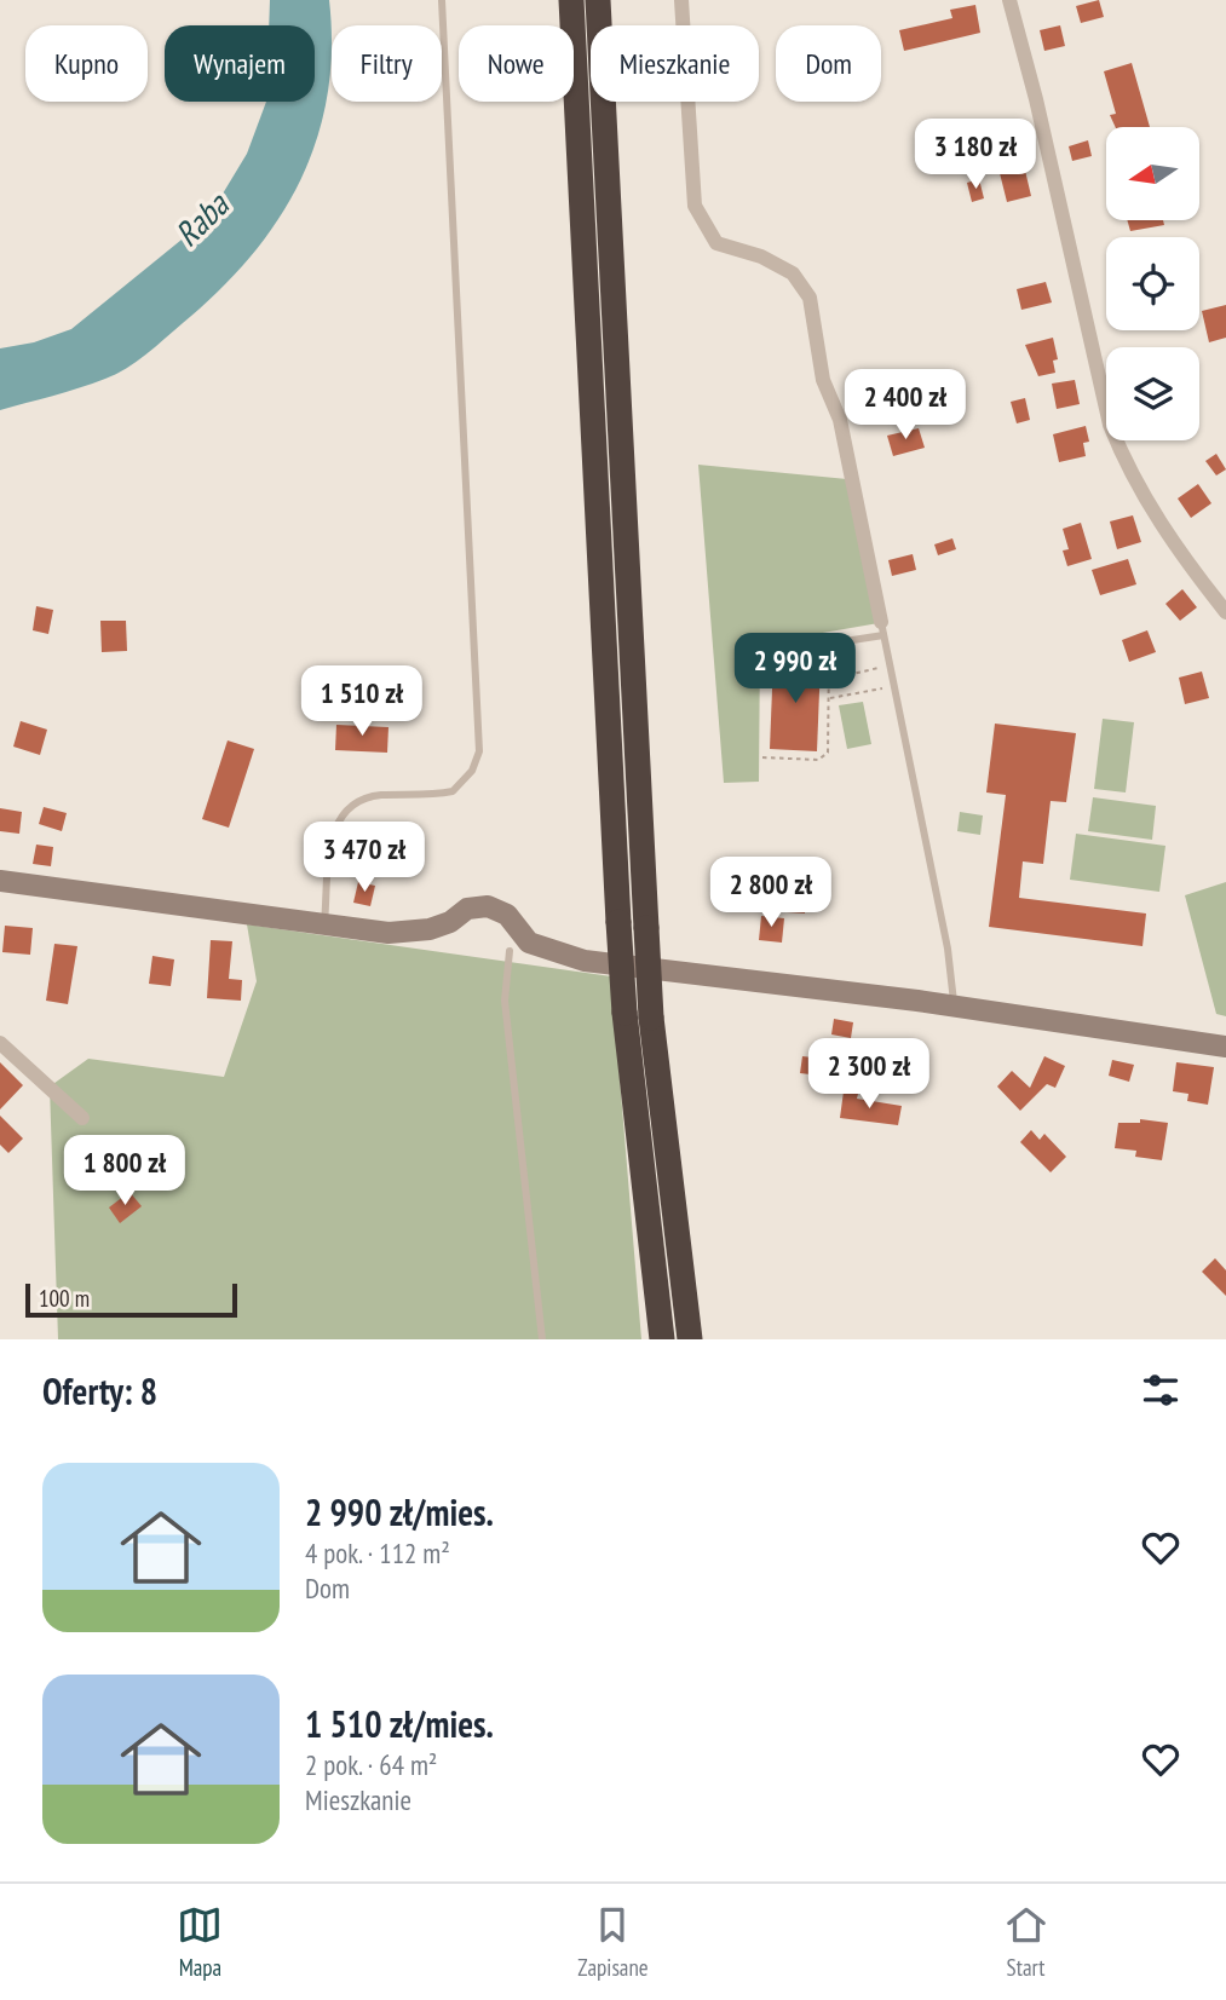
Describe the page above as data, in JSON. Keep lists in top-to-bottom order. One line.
{"water":["Raba"],"scale_bar":"100 m","north":"left","page":{"chip":["Kupno","Wynajem","Filtry","Nowe","Mieszkanie","Dom"],"price":["3 180 zł","2 400 zł","2 990 zł","1 510 zł","3 470 zł","2 800 zł","2 300 zł","1 800 zł"],"scale":"100 m","heading":"Oferty: 8","list":[{"name":"2 990 zł/mies.","note":"4 pok. · 112 m² · Dom"},{"name":"1 510 zł/mies.","note":"2 pok. · 64 m² · Mieszkanie"}],"tabs":["Mapa","Zapisane","Start"]}}
